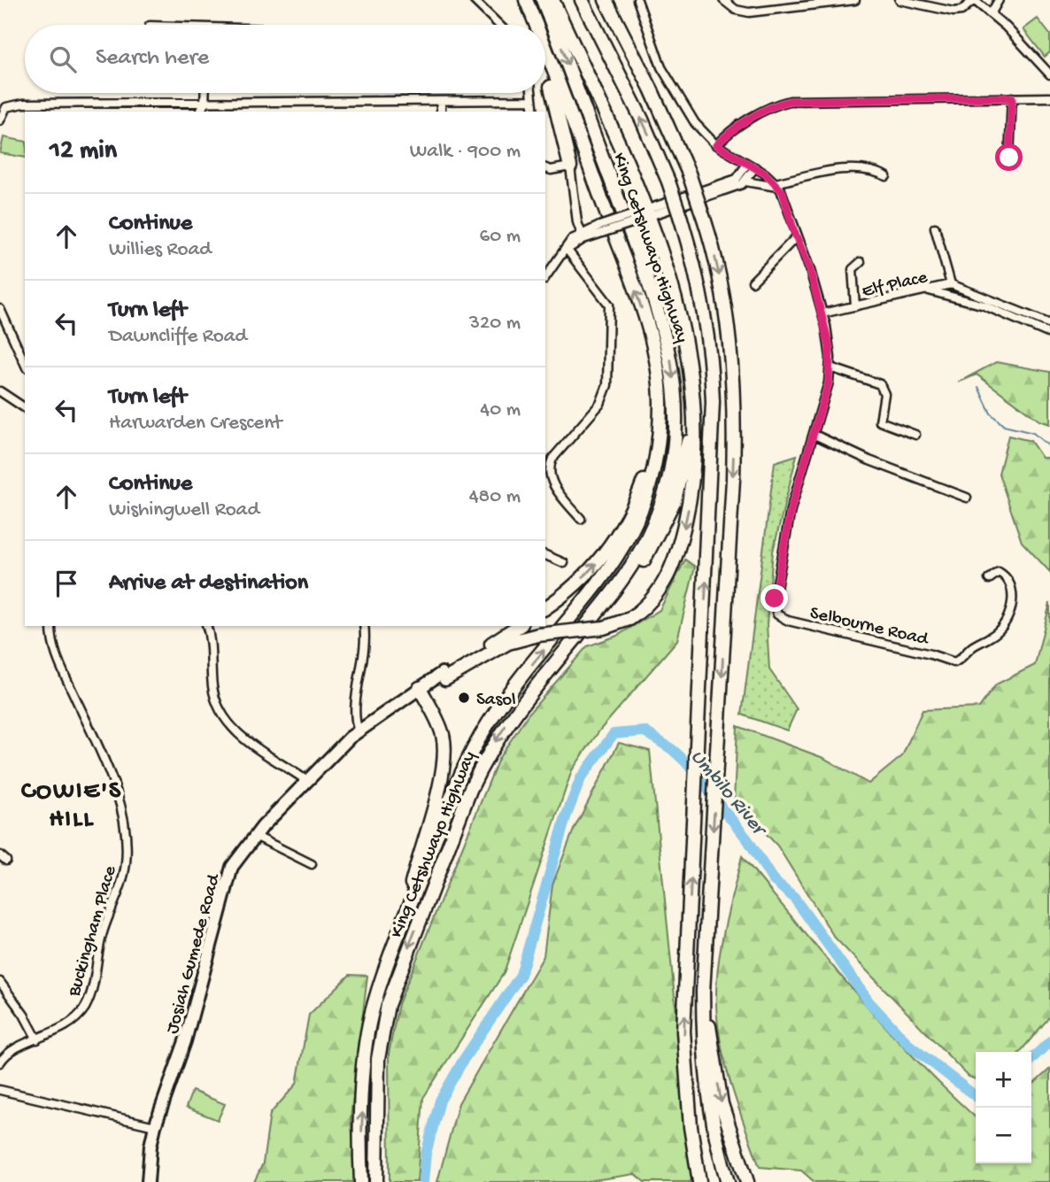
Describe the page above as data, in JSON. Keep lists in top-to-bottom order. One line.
{"streets":{"highway":["King Cetshwayo Highway"],"main road":["Josiah Gumede Road"],"street":["Elf Place","Selbourne Road","Buckingham Place"]},"districts":["COWIE'S HILL"],"water":["Umbilo River"],"places":["Sasol"],"page":{"search":"Search here","heading":["12 min","Walk · 900 m"],"list":[["Continue","Willies Road","60 m"],["Turn left","Dawncliffe Road","320 m"],["Turn left","Harwarden Crescent","40 m"],["Continue","Wishingwell Road","480 m"],"Arrive at destination"],"map_buttons":["+","−"]}}
